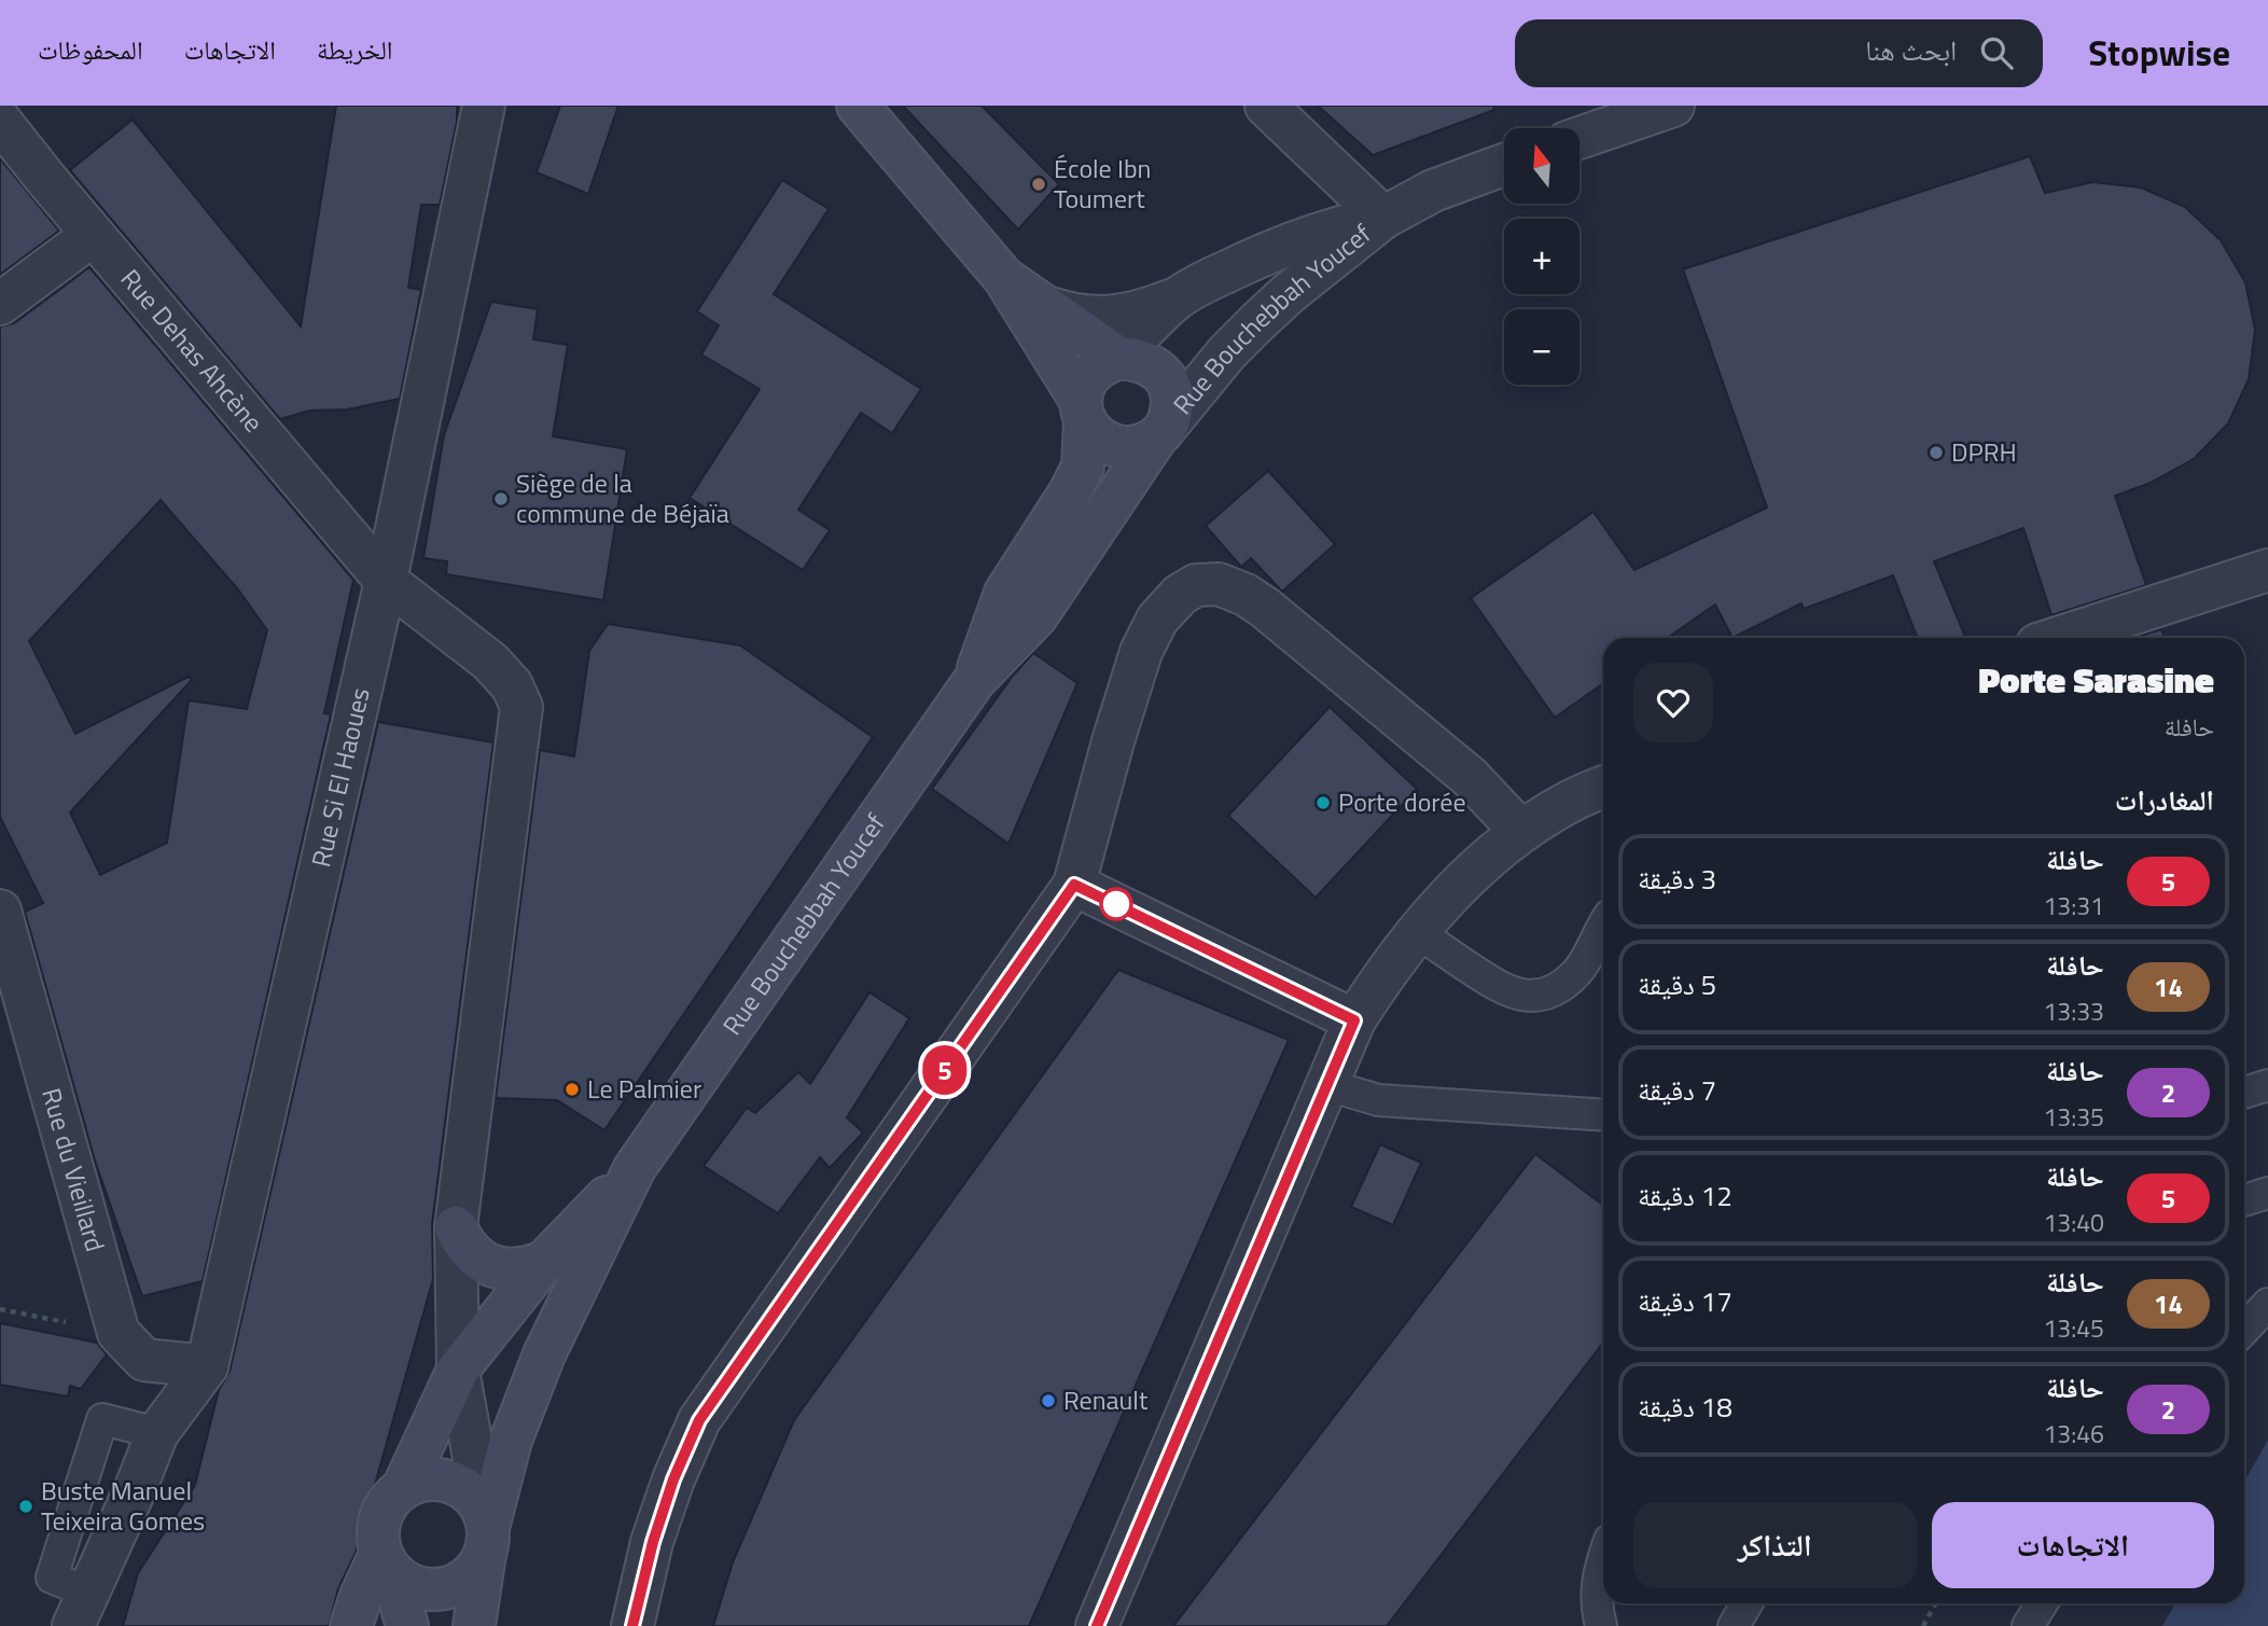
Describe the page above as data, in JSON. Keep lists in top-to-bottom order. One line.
{"streets":{"main road":["Rue Bouchebbah Youcef"],"street":["Rue Dehas Ahcène","Rue Si El Haoues","Rue du Vieillard"]},"crossings":[["Rue Bouchebbah Youcef","Rue Dehas Ahcène"],["Rue Dehas Ahcène","Rue Si El Haoues"],["Rue Si El Haoues","Rue du Vieillard"]],"places":["École Ibn Toumert","DPRH","Siège de la commune de Béjaïa","Porte dorée","Le Palmier","Renault","Buste Manuel Teixeira Gomes"],"lines":["bus line 5"],"north":"top","page":{"header":"Stopwise","search":"ابحث هنا","nav":["الخريطة","الاتجاهات","المحفوظات"],"on_map":"5","map_buttons":["+","−"],"heading":[["Porte Sarasine","حافلة"],"المغادرات"],"list":[{"mark":"5","name":"حافلة","note":"13:31","value":"3 دقيقة"},{"mark":"14","name":"حافلة","note":"13:33","value":"5 دقيقة"},{"mark":"2","name":"حافلة","note":"13:35","value":"7 دقيقة"},{"mark":"5","name":"حافلة","note":"13:40","value":"12 دقيقة"},{"mark":"14","name":"حافلة","note":"13:45","value":"17 دقيقة"},{"mark":"2","name":"حافلة","note":"13:46","value":"18 دقيقة"}],"buttons":["الاتجاهات","التذاكر"]}}
